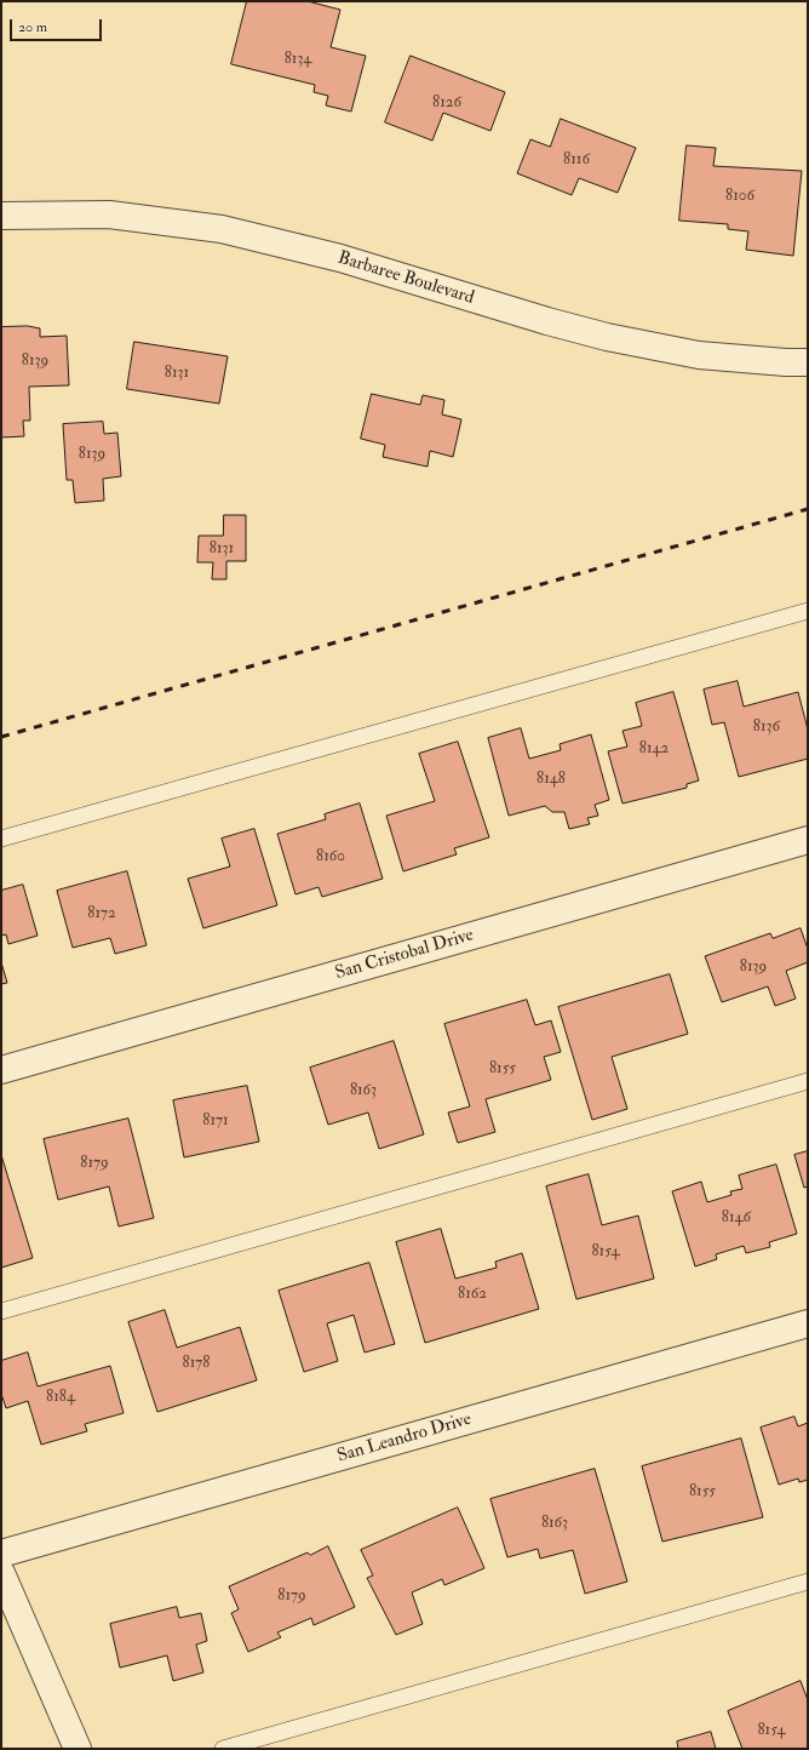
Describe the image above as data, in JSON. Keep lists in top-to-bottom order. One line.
{"streets":{"street":["Barbaree Boulevard","San Cristobal Drive","San Leandro Drive"]},"house_numbers":["8134","8126","8116","8106","8139","8131","8139","8131","8136","8142","8148","8160","8172","8139","8155","8163","8171","8179","8146","8154","8162","8178","8184","8155","8163","8179","8154"],"scale_bar":"20 m"}
